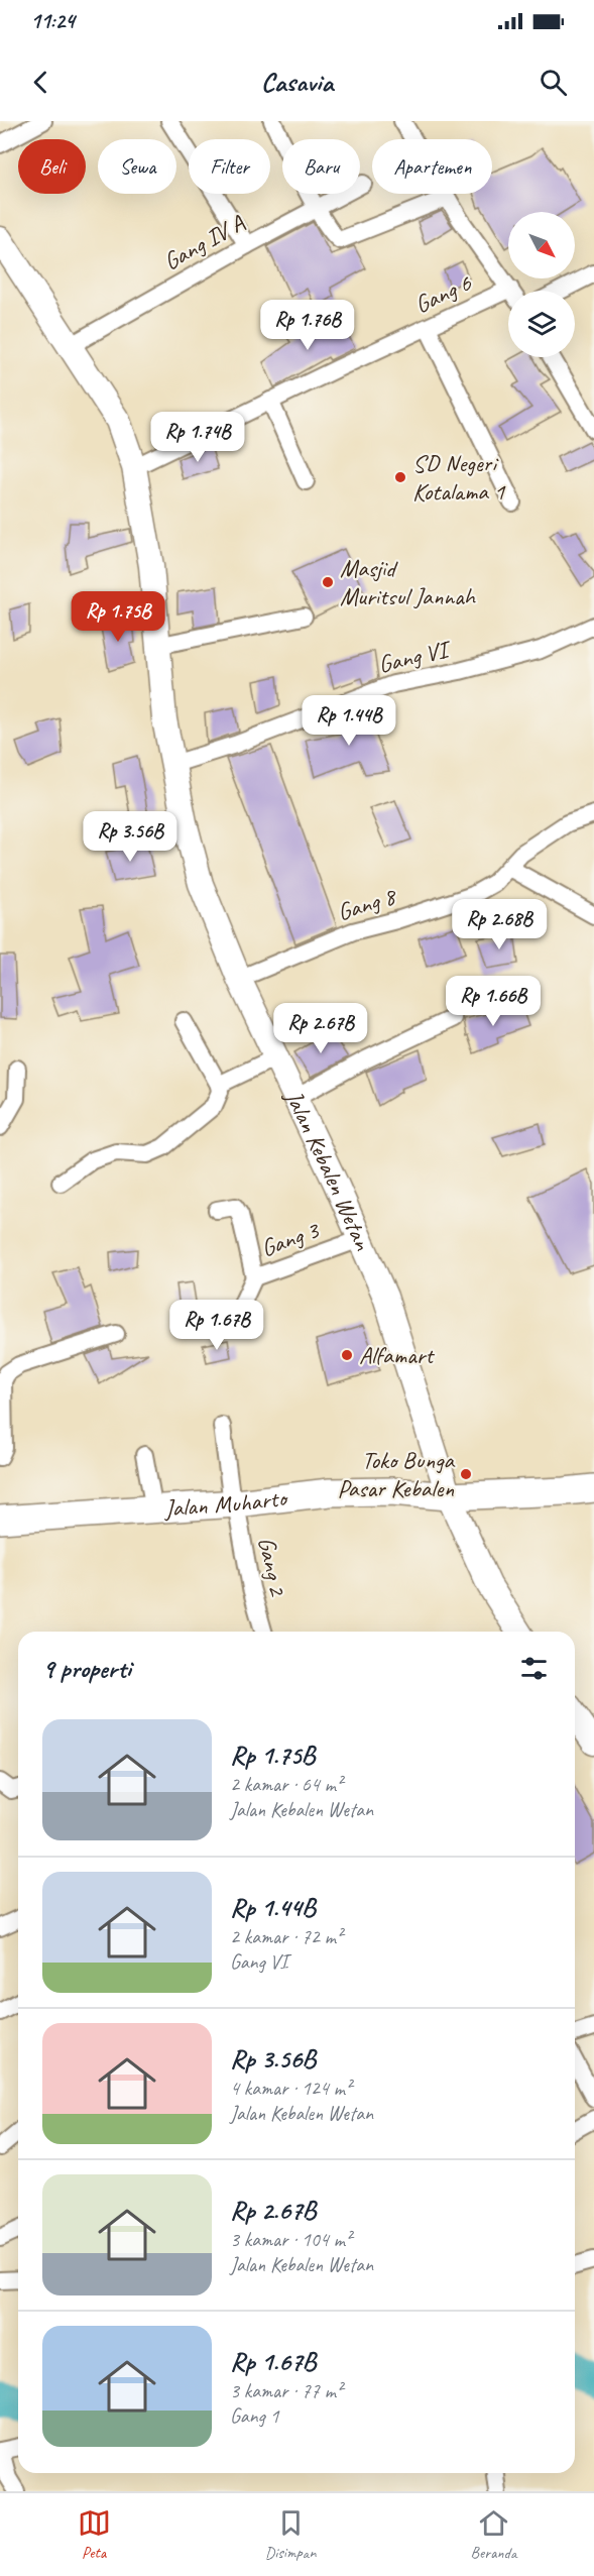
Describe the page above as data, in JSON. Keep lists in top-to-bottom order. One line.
{"streets":{"main road":["Jalan Kebalen Wetan","Jalan Muharto"],"street":["Gang IV A","Gang 6","Gang VI","Gang 8","Gang 3","Gang 2"]},"crossings":[["Gang IV A","Jalan Kebalen Wetan"],["Gang 6","Jalan Kebalen Wetan"],["Gang VI","Jalan Kebalen Wetan"],["Gang 8","Jalan Kebalen Wetan"],["Jalan Kebalen Wetan","Gang 3"],["Jalan Kebalen Wetan","Jalan Muharto"],["Jalan Muharto","Gang 2"]],"places":["SD Negeri Kotalama 1","Masjid Muritsul Jannah","Alfamart","Toko Bunga Pasar Kebalen"],"north":"bottom right","page":{"status":"11:24","header":"Casavia","chip":["Beli","Sewa","Filter","Baru","Apartemen"],"price":["Rp 1.76B","Rp 1.74B","Rp 1.75B","Rp 1.44B","Rp 3.56B","Rp 2.68B","Rp 1.66B","Rp 2.67B","Rp 1.67B"],"heading":"9 properti","list":[{"name":"Rp 1.75B","note":"2 kamar · 64 m² · Jalan Kebalen Wetan"},{"name":"Rp 1.44B","note":"2 kamar · 72 m² · Gang VI"},{"name":"Rp 3.56B","note":"4 kamar · 124 m² · Jalan Kebalen Wetan"},{"name":"Rp 2.67B","note":"3 kamar · 104 m² · Jalan Kebalen Wetan"},{"name":"Rp 1.67B","note":"3 kamar · 77 m² · Gang 1"}],"tabs":["Peta","Disimpan","Beranda"]}}
